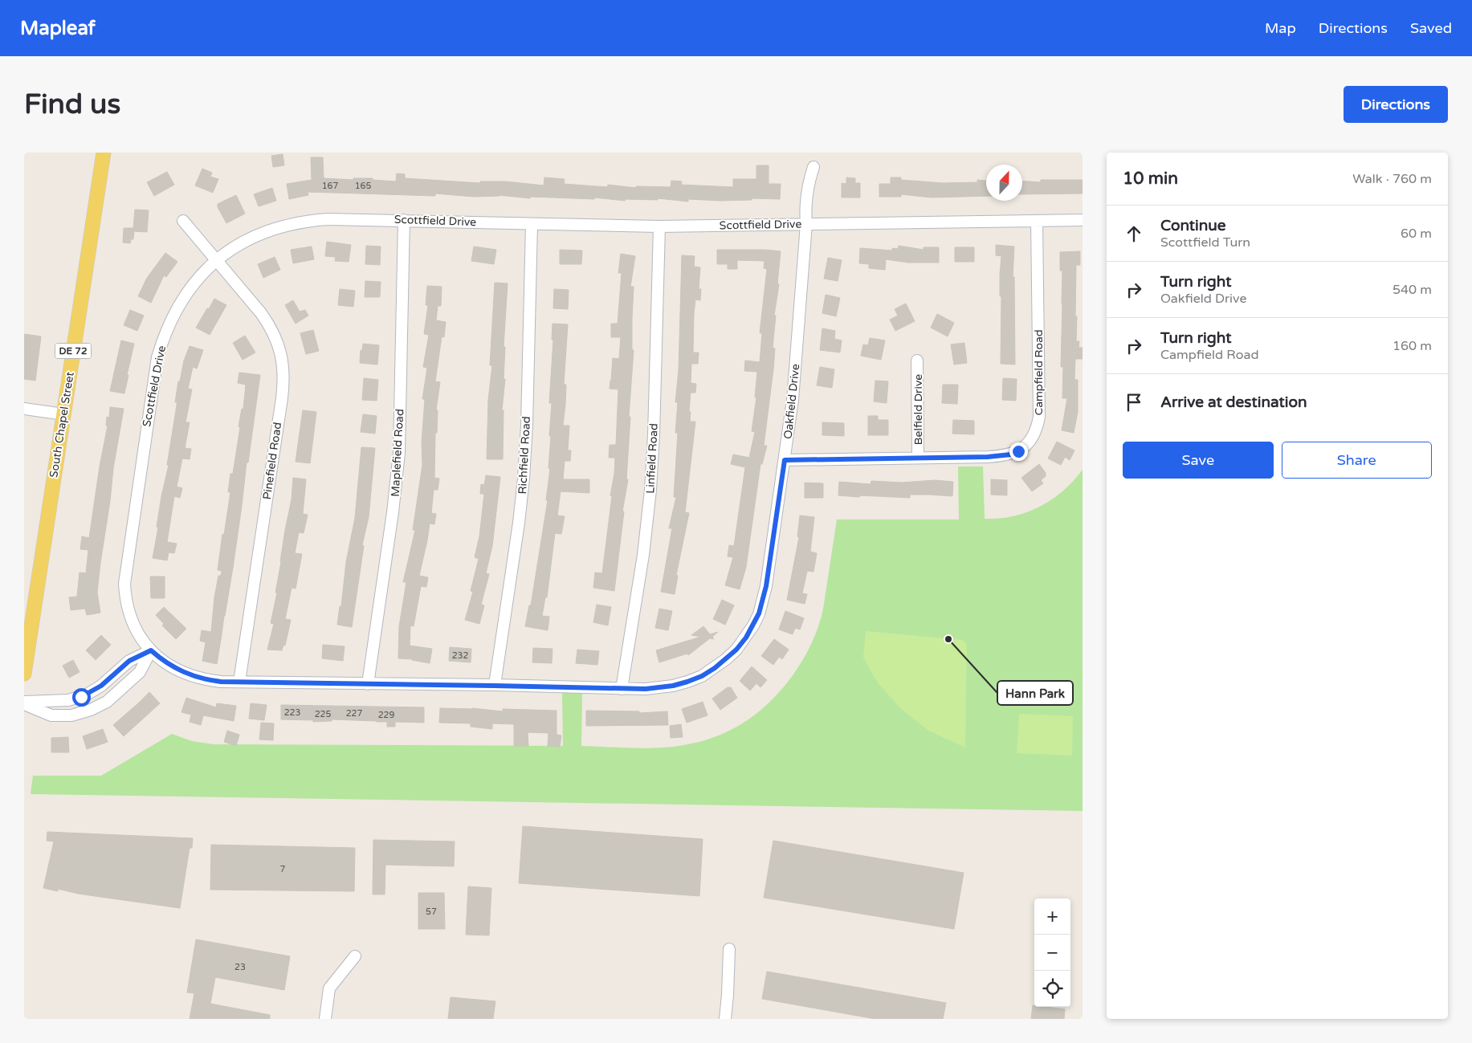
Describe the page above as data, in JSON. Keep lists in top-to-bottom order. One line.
{"streets":{"main road":["DE 72","South Chapel Street"],"street":["Scottfield Drive","Campfield Road","Oakfield Drive","Belfield Drive","Maplefield Road","Richfield Road","Linfield Road","Pinefield Road"]},"crossings":[["Scottfield Drive","Campfield Road"],["Scottfield Drive","Oakfield Drive"],["Scottfield Drive","Maplefield Road"],["Scottfield Drive","Richfield Road"],["Scottfield Drive","Linfield Road"],["Scottfield Drive","Pinefield Road"],["Campfield Road","Oakfield Drive"],["Campfield Road","Belfield Drive"],["Oakfield Drive","Maplefield Road"],["Oakfield Drive","Richfield Road"],["Oakfield Drive","Linfield Road"],["Oakfield Drive","Pinefield Road"]],"places":["Hann Park"],"house_numbers":["167","165","232","223","227","225","229","7","57","23"],"north":"top","page":{"header":"Mapleaf","nav":["Map","Directions","Saved"],"buttons":["Directions",["Save","Share"]],"title":"Find us","heading":["10 min","Walk · 760 m"],"list":[["Continue","Scottfield Turn","60 m"],["Turn right","Oakfield Drive","540 m"],["Turn right","Campfield Road","160 m"],"Arrive at destination"],"map_buttons":["+","−"]}}
